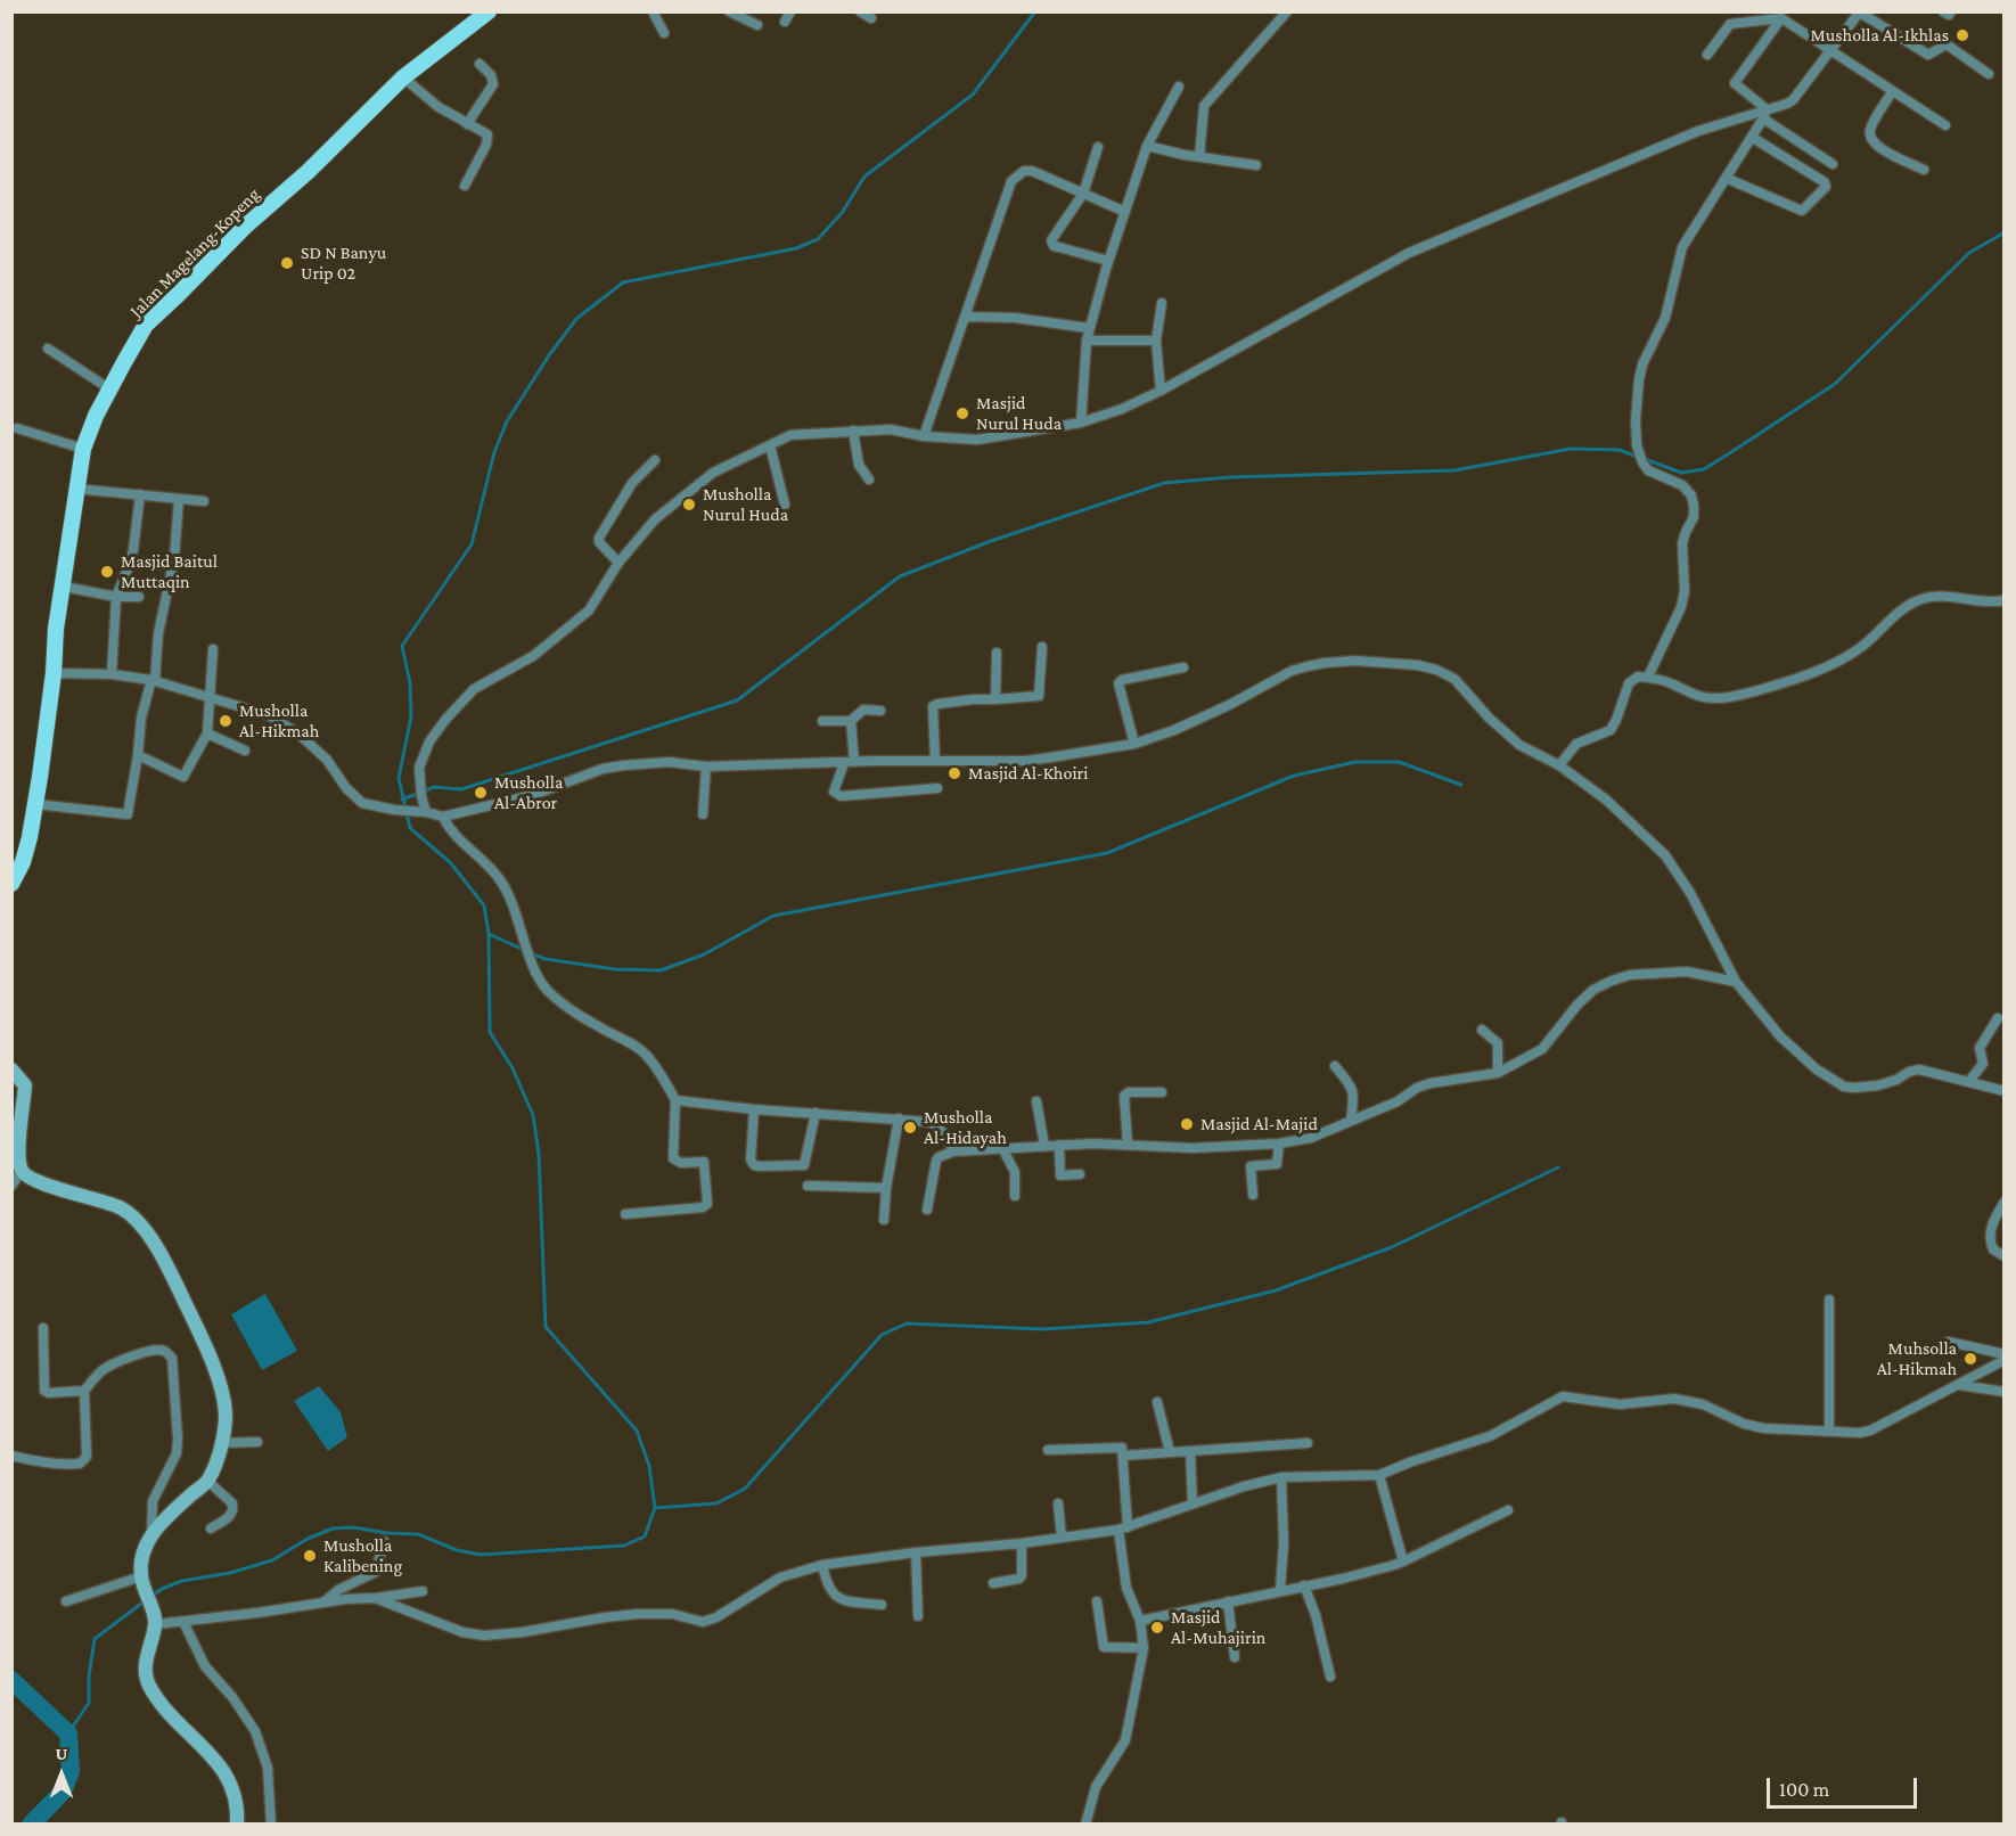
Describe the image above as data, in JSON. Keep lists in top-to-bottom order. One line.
{"streets":{"main road":["Jalan Magelang-Kopeng"]},"places":["Musholla Al-Ikhlas","SD N Banyu Urip 02","Masjid Nurul Huda","Musholla Nurul Huda","Masjid Baitul Muttaqin","Musholla Al-Hikmah","Masjid Al-Khoiri","Musholla Al-Abror","Masjid Al-Majid","Musholla Al-Hidayah","Muhsolla Al-Hikmah","Musholla Kalibening","Masjid Al-Muhajirin"],"scale_bar":"100 m","north":"top"}
